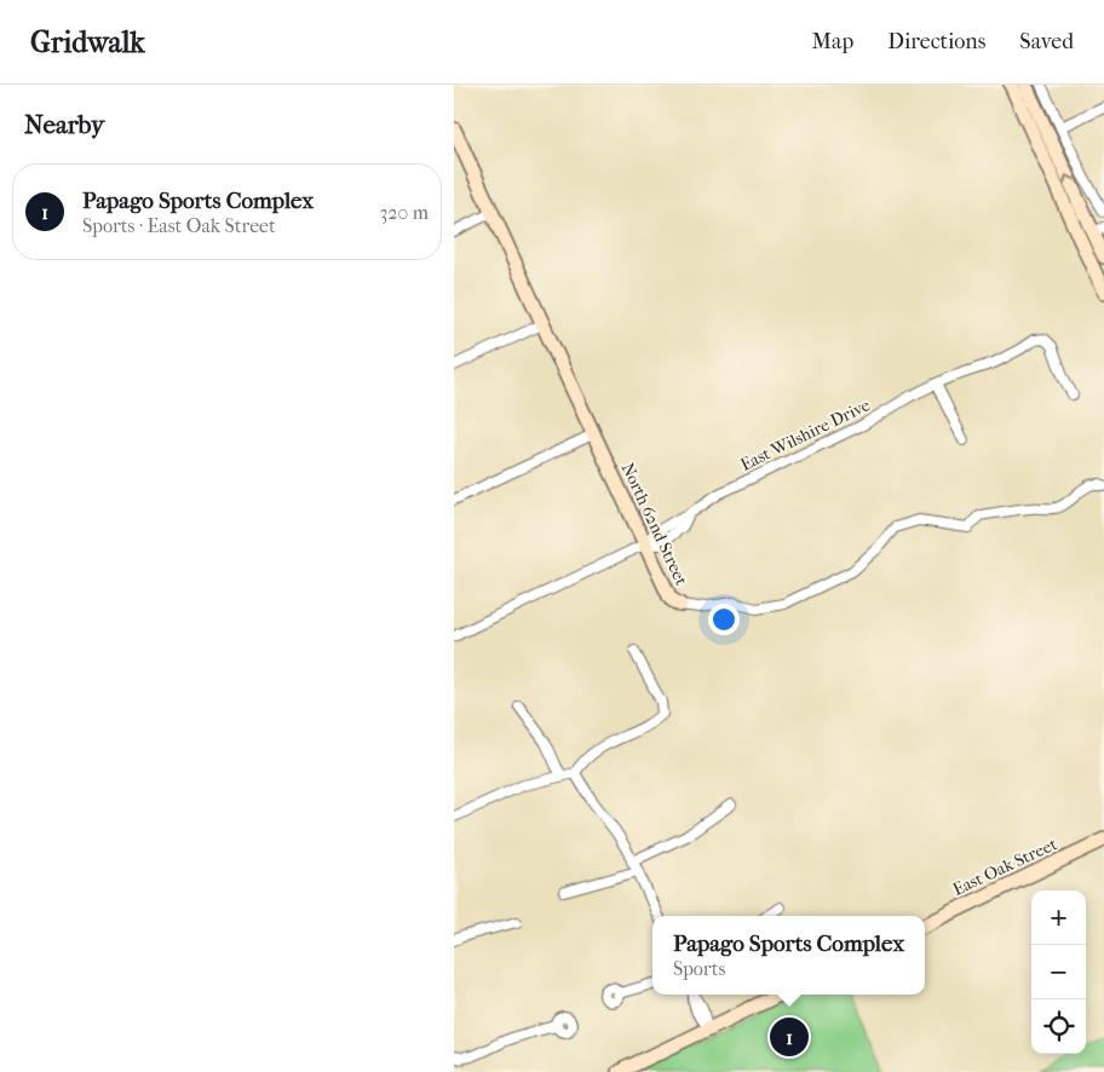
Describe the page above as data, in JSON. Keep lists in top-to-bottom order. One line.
{"streets":{"street":["East Wilshire Drive","North 62nd Street","East Oak Street"]},"crossings":[["East Wilshire Drive","North 62nd Street"]],"page":{"header":"Gridwalk","nav":["Map","Directions","Saved"],"heading":"Nearby","list":[{"mark":"1","name":"Papago Sports Complex","note":"Sports · East Oak Street","value":"320 m"}],"map_buttons":["+","−"],"popup":["Papago Sports Complex","Sports"],"pins":"1"}}
